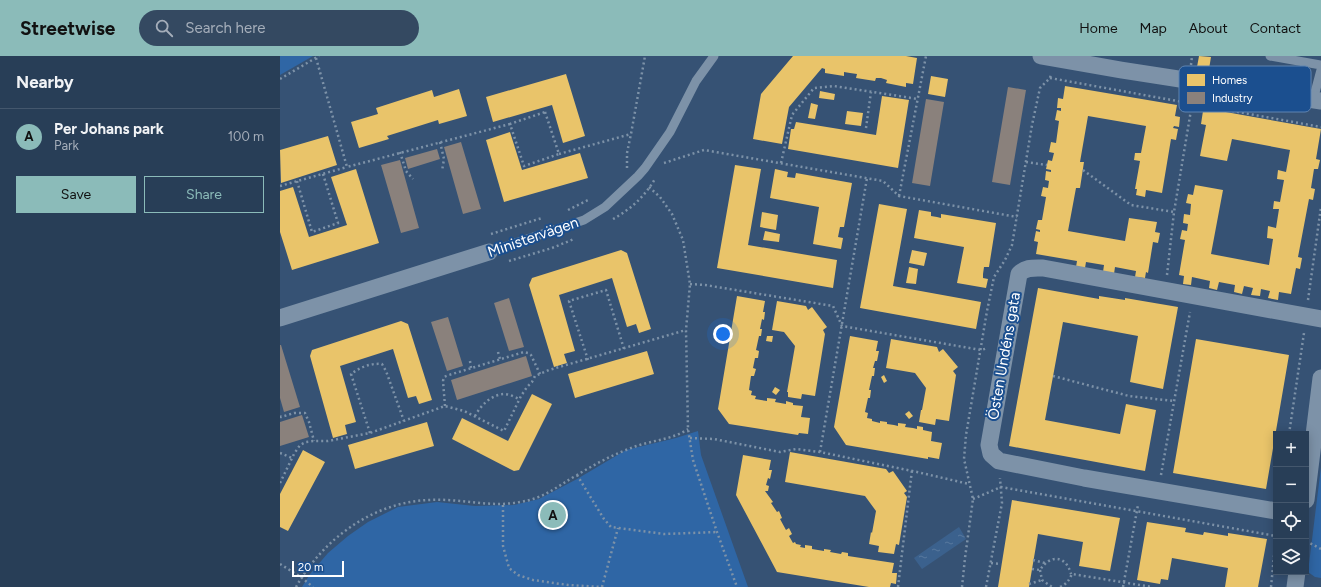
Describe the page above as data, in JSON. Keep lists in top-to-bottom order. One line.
{"streets":{"street":["Ministervägen","Östen Undéns gata"]},"legend":["Homes","Industry"],"scale_bar":"20 m","page":{"header":"Streetwise","search":"Search here","nav":["Home","Map","About","Contact"],"heading":"Nearby","list":[{"mark":"A","name":"Per Johans park","note":"Park","value":"100 m"}],"buttons":["Save","Share"],"map_buttons":["+","−"],"pins":"A","scale":"20 m"}}
